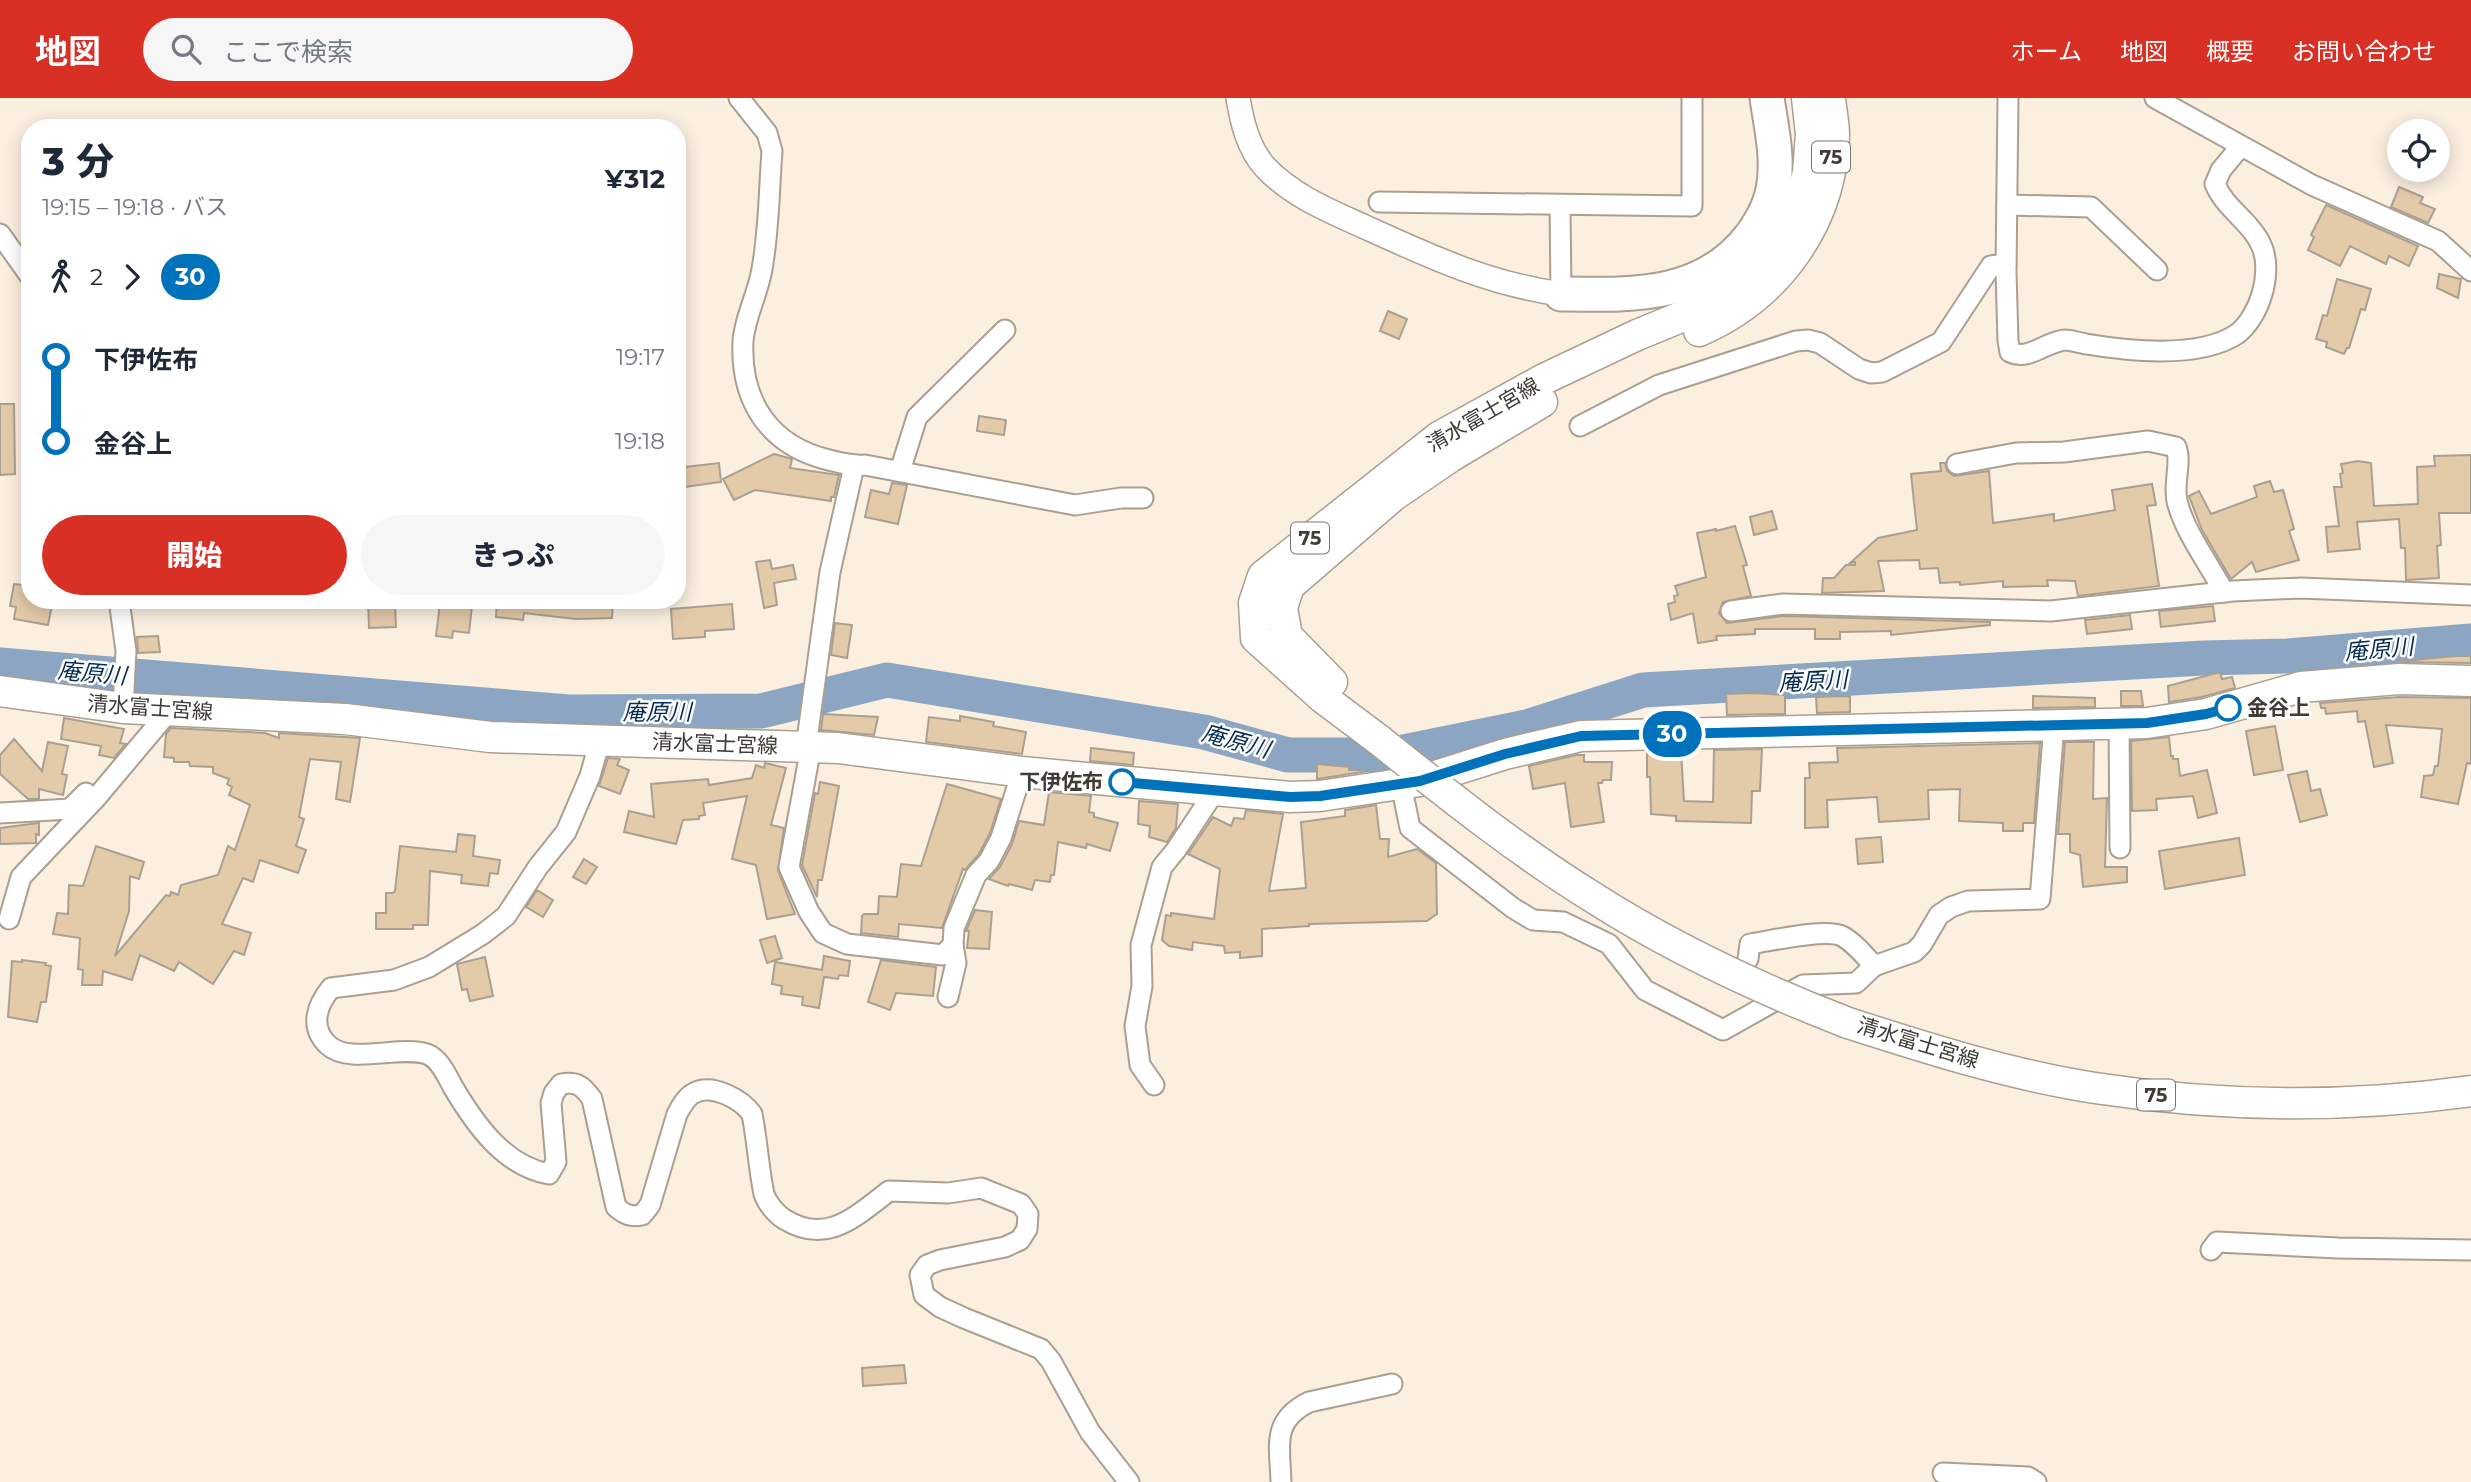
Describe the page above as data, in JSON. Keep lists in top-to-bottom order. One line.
{"streets":{"main road":["75","清水富士宮線"]},"water":["庵原川"],"places":["金谷上","下伊佐布"],"lines":["bus line 30"],"page":{"header":"地図","search":"ここで検索","nav":["ホーム","地図","概要","お問い合わせ"],"on_map":"30","heading":["3 分","19:15 – 19:18 · バス","¥312"],"legs":["2","30"],"list":[{"name":"下伊佐布","value":"19:17"},{"name":"金谷上","value":"19:18"}],"buttons":["開始","きっぷ"]}}
